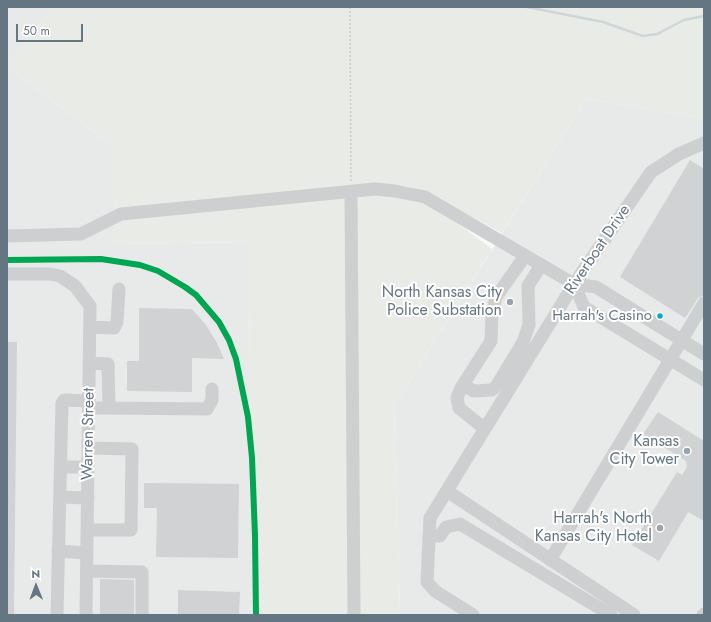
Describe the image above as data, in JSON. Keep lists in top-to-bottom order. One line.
{"streets":{"street":["Riverboat Drive","Warren Street"]},"places":["North Kansas City Police Substation","Harrah's Casino","Kansas City Tower","Harrah's North Kansas City Hotel"],"scale_bar":"50 m","north":"top"}
